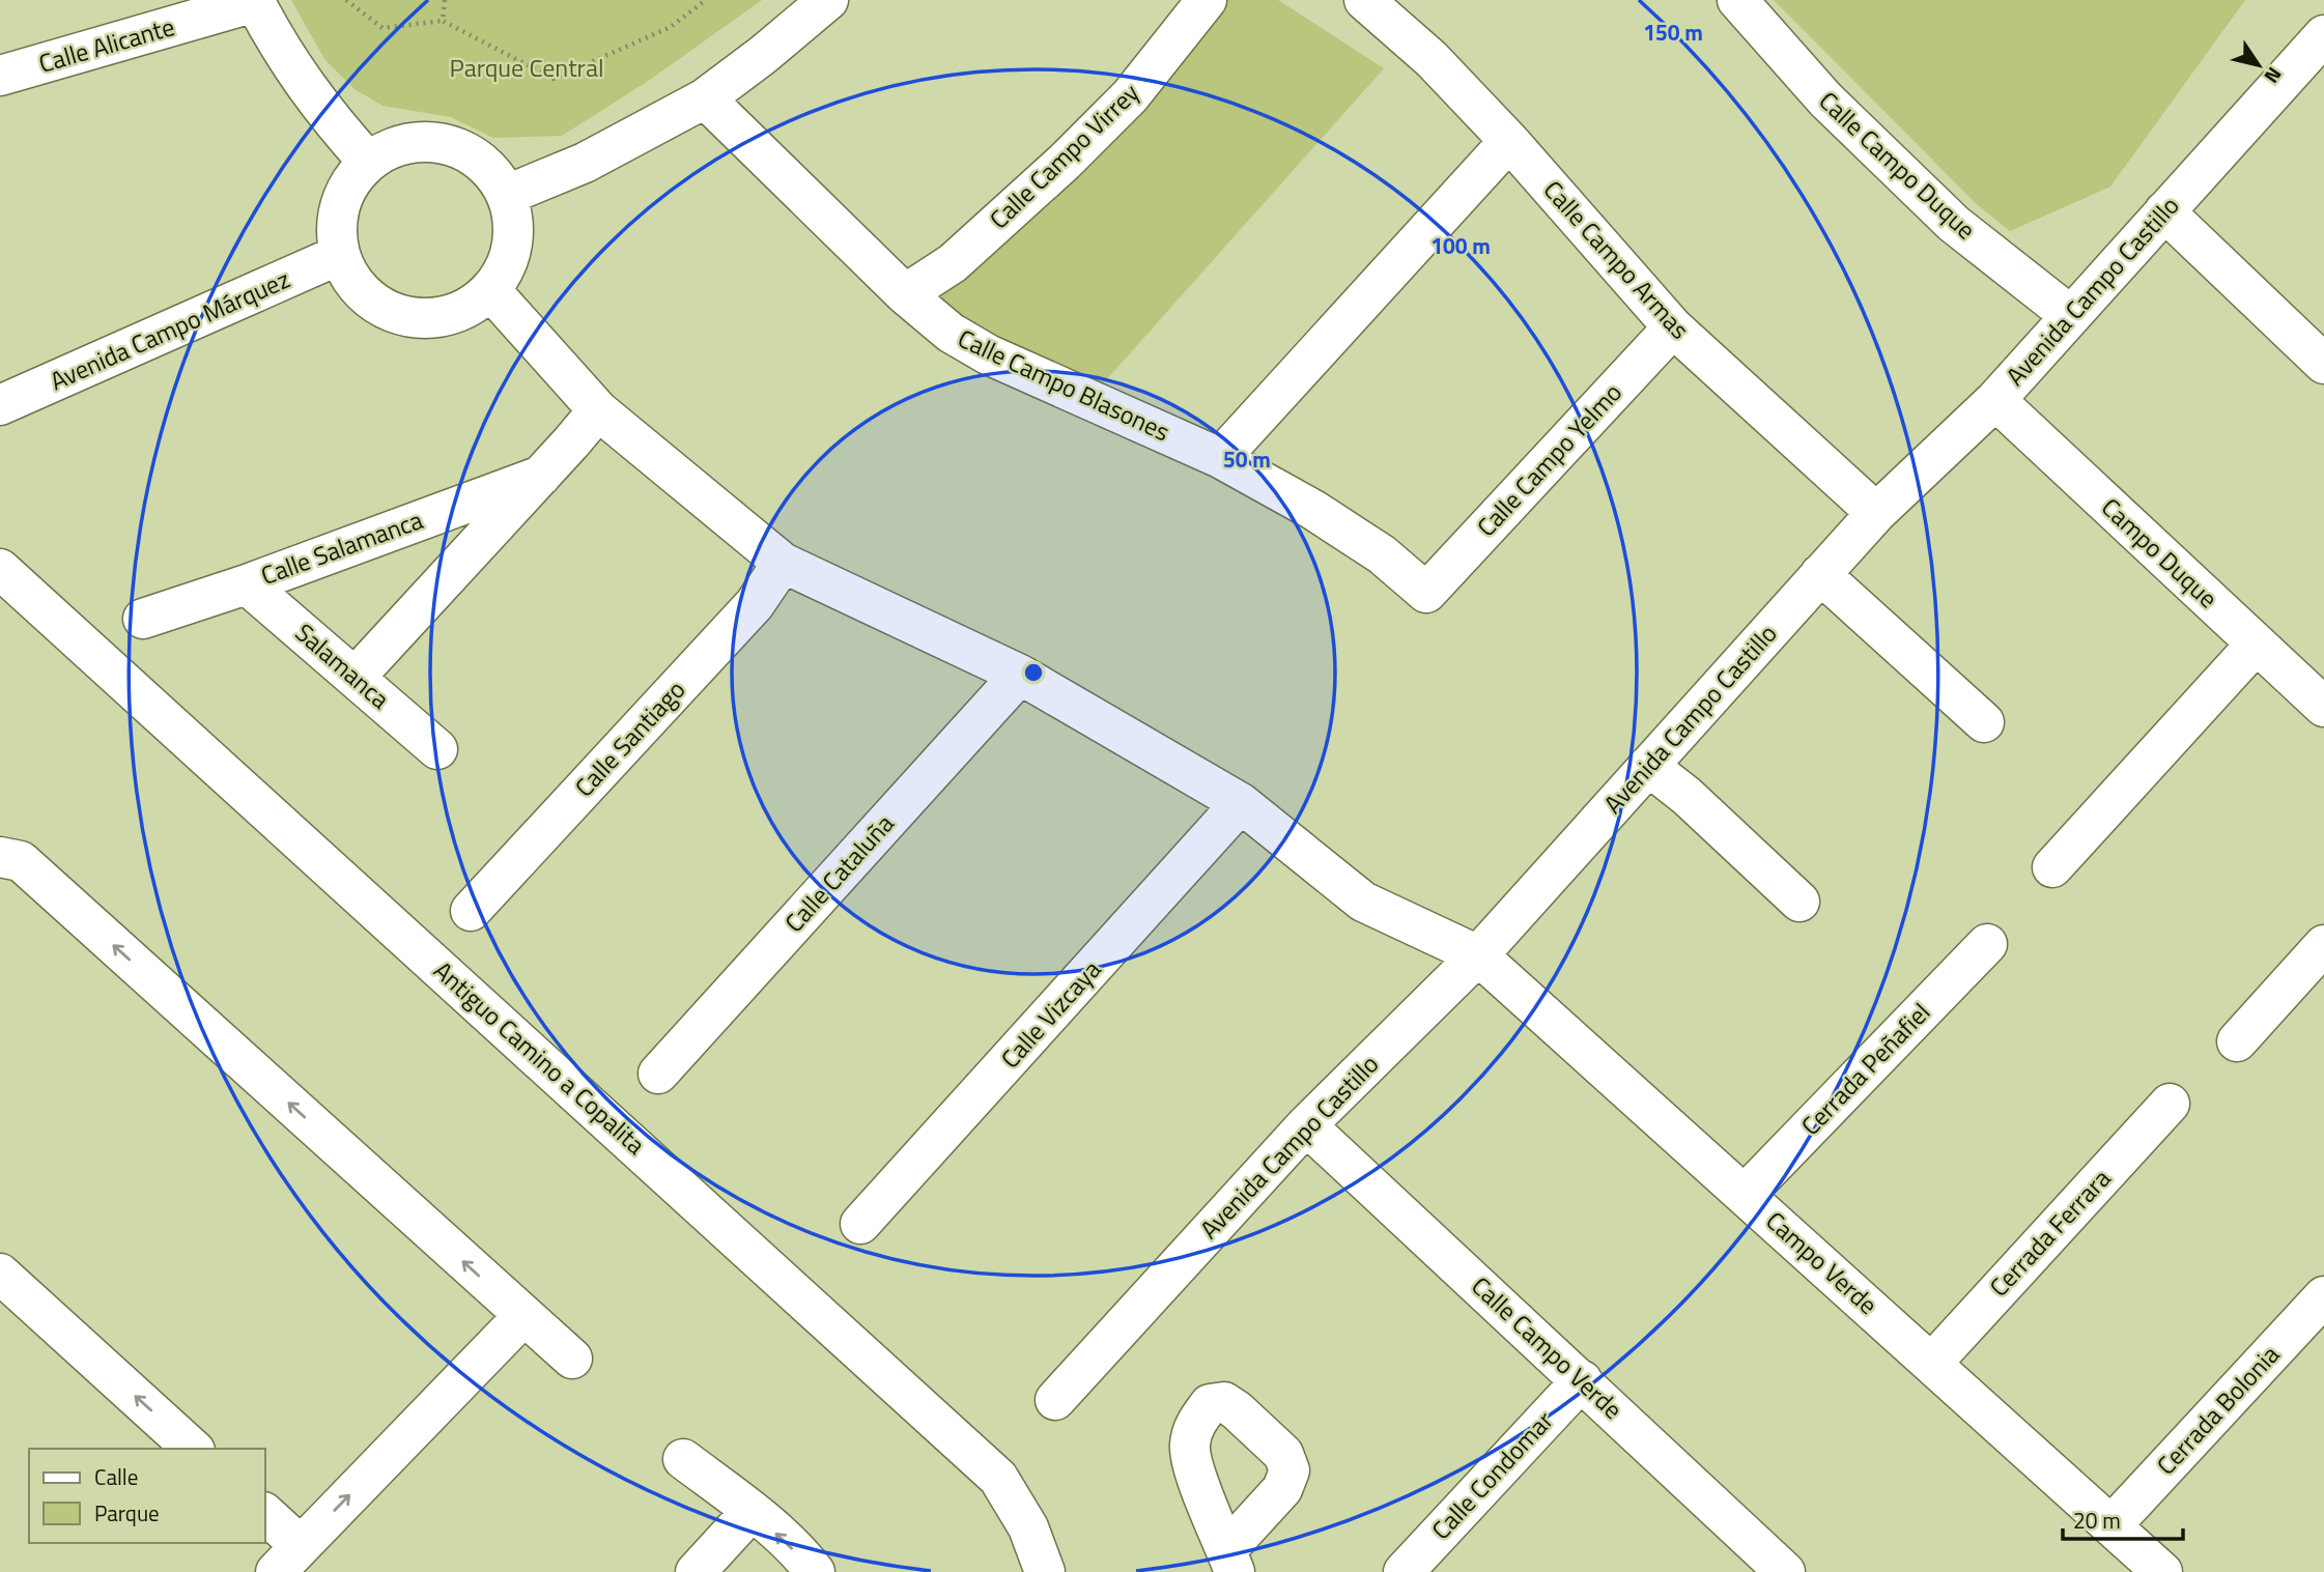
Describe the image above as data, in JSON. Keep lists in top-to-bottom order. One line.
{"streets":{"street":["Calle Alicante","Calle Campo Virrey","Calle Campo Duque","Calle Campo Armas","Avenida Campo Castillo","Avenida Campo Márquez","Calle Campo Blasones","Calle Campo Yelmo","Calle Salamanca","Campo Duque","Salamanca","Calle Santiago","Calle Cataluña","Calle Vizcaya","Antiguo Camino a Copalita","Cerrada Peñafiel","Cerrada Ferrara","Campo Verde","Calle Campo Verde","Cerrada Bolonia","Calle Condomar"]},"crossings":[["Calle Campo Virrey","Calle Campo Blasones"],["Calle Campo Duque","Avenida Campo Castillo"],["Calle Campo Armas","Avenida Campo Castillo"],["Calle Campo Armas","Calle Campo Yelmo"],["Avenida Campo Castillo","Campo Duque"],["Avenida Campo Castillo","Campo Verde"],["Avenida Campo Castillo","Calle Campo Verde"],["Avenida Campo Márquez","Campo Verde"],["Calle Campo Blasones","Calle Campo Yelmo"],["Calle Salamanca","Salamanca"],["Calle Salamanca","Campo Verde"],["Calle Santiago","Campo Verde"],["Calle Cataluña","Campo Verde"],["Calle Vizcaya","Campo Verde"],["Cerrada Peñafiel","Campo Verde"],["Cerrada Ferrara","Campo Verde"],["Campo Verde","Cerrada Bolonia"],["Calle Campo Verde","Calle Condomar"]],"parks":["Parque Central"],"legend":["Calle","Parque"],"scale_bar":"20 m","north":"bottom right","rings":["150 m","100 m","50 m"]}
